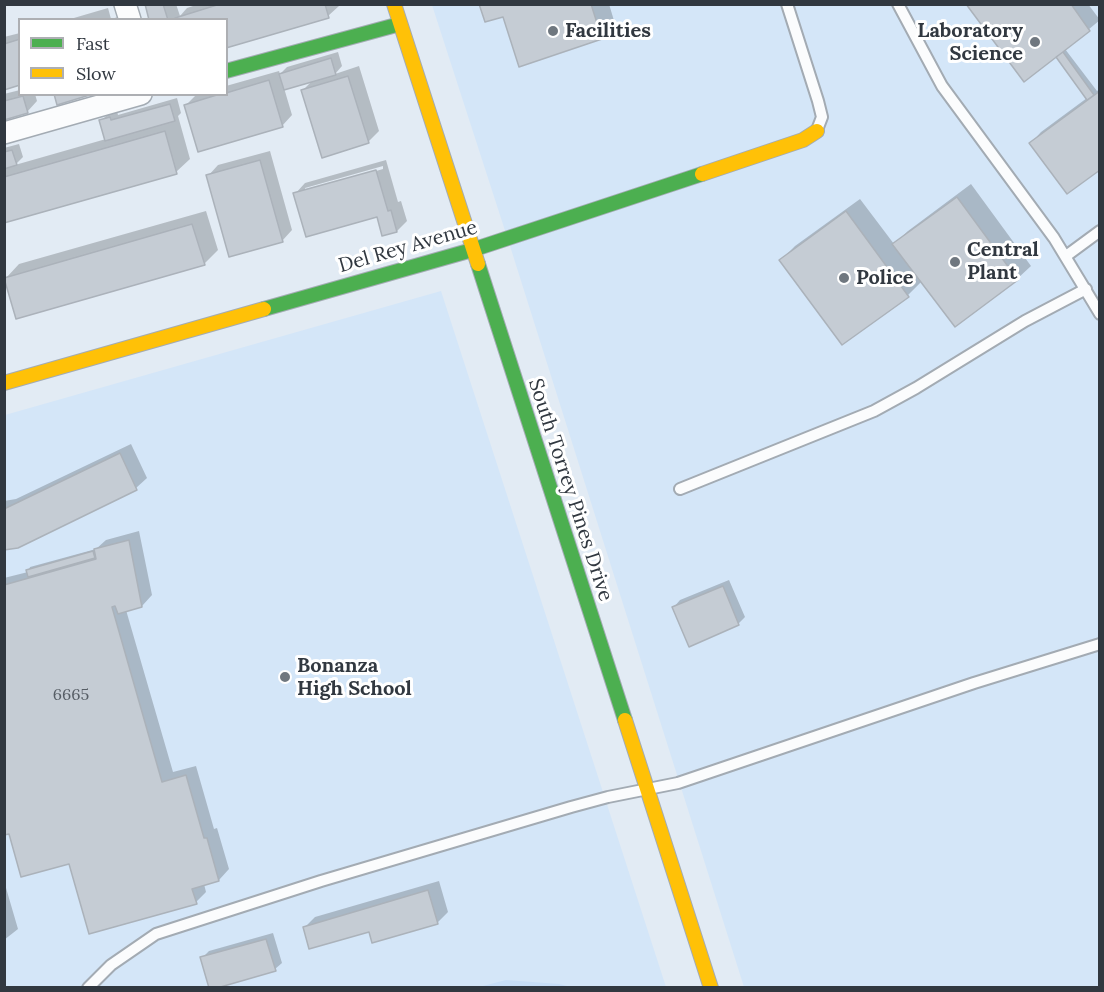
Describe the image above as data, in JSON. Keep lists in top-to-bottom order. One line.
{"streets":{"main road":["Del Rey Avenue","South Torrey Pines Drive"]},"crossings":[["Del Rey Avenue","South Torrey Pines Drive"]],"places":["Facilities","Laboratory Science","Central Plant","Police","Bonanza High School"],"house_numbers":["6665"],"legend":["Fast","Slow"]}
